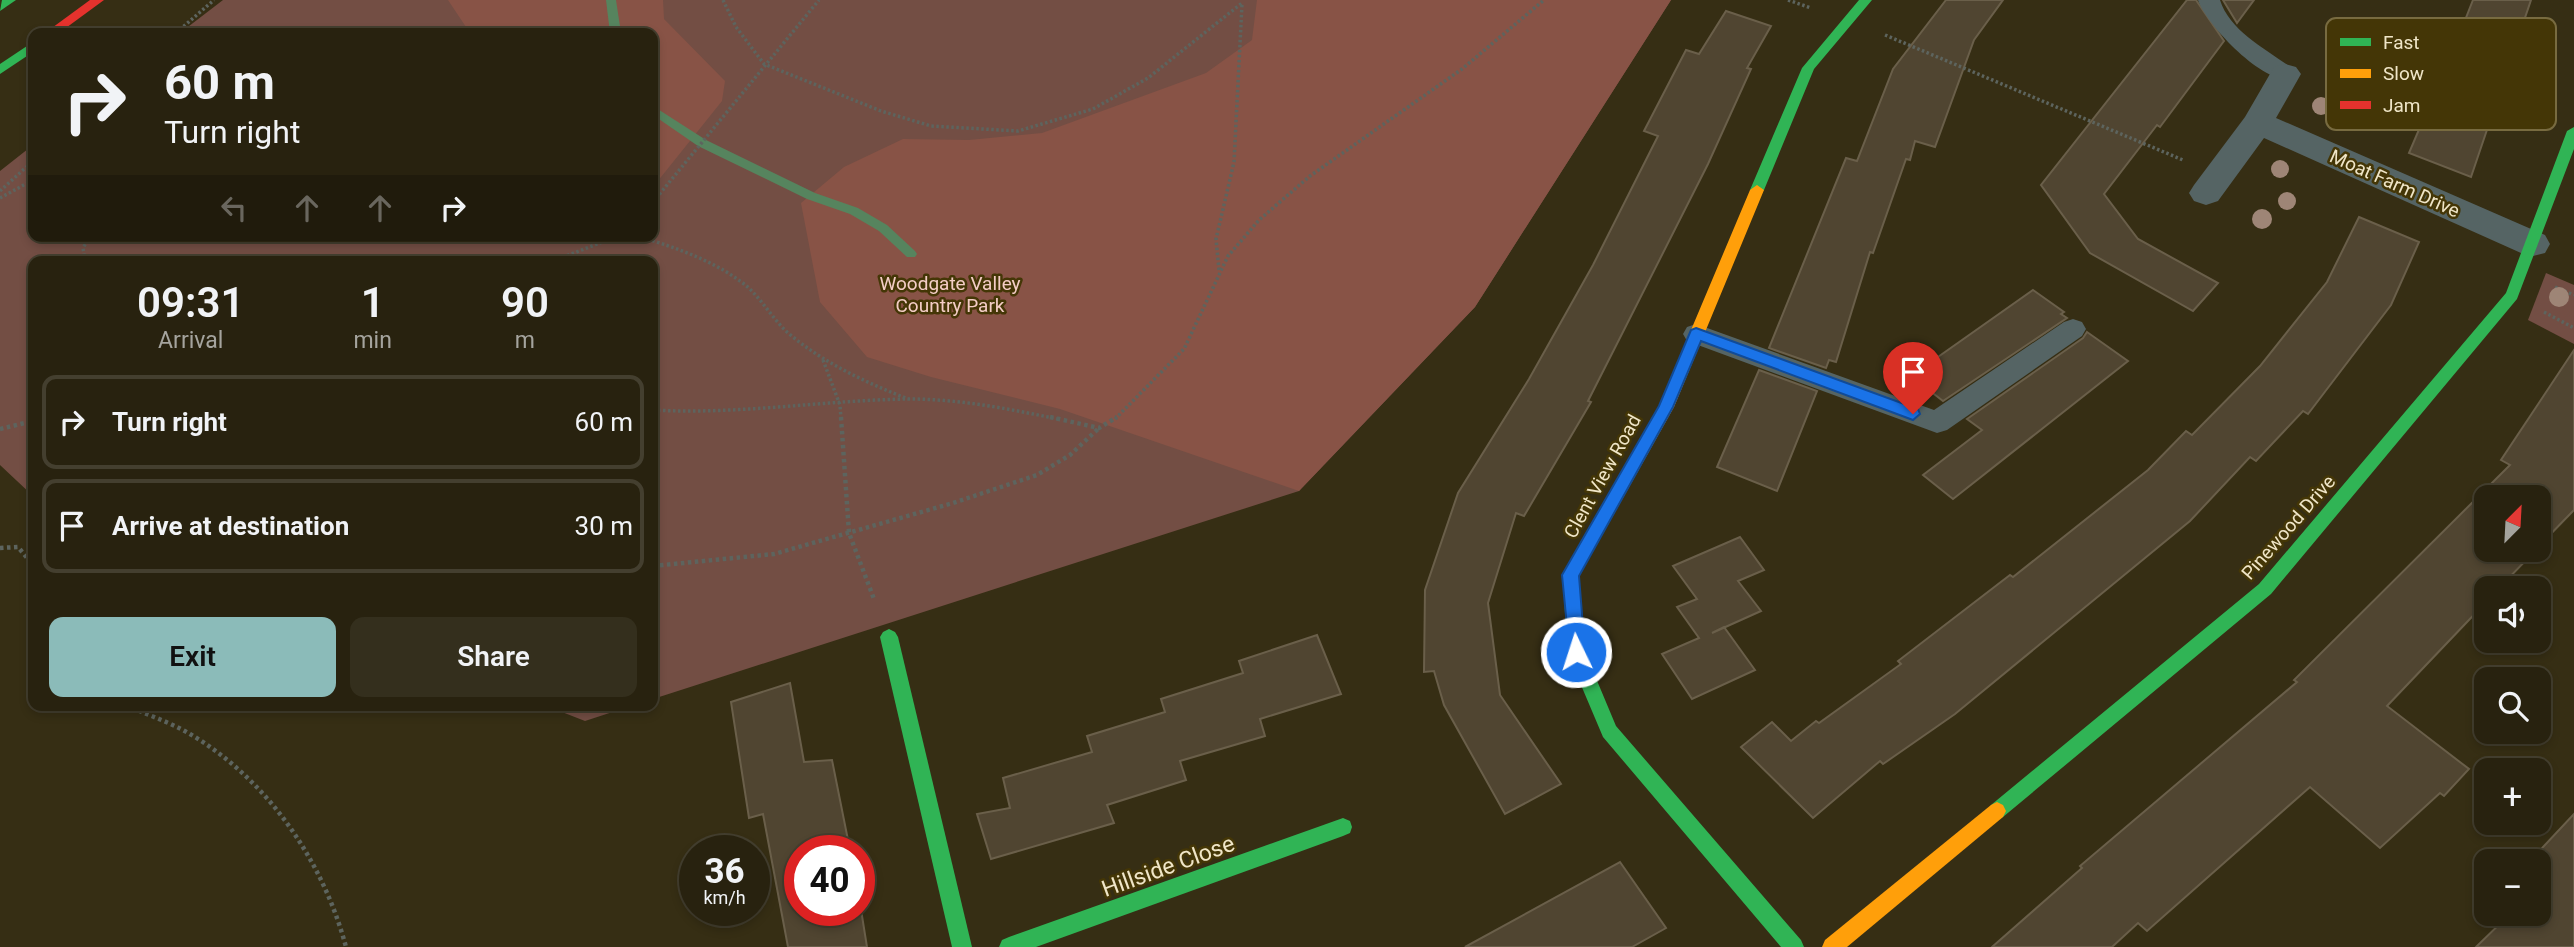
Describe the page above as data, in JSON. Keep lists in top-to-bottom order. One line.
{"streets":{"main road":["Clent View Road","Pinewood Drive","Hillside Close"],"street":["Moat Farm Drive"]},"crossings":[["Moat Farm Drive","Pinewood Drive"]],"parks":["Woodgate Valley Country Park"],"legend":["Fast","Slow","Jam"],"north":"top right","page":{"turn":["60 m","Turn right"],"eta":["09:31","Arrival","1","min","90","m"],"list":[{"name":"Turn right","value":"60 m"},{"name":"Arrive at destination","value":"30 m"}],"map_buttons":["+","−"],"buttons":["Exit","Share"],"speed":"36 km/h","limit":"40"}}
